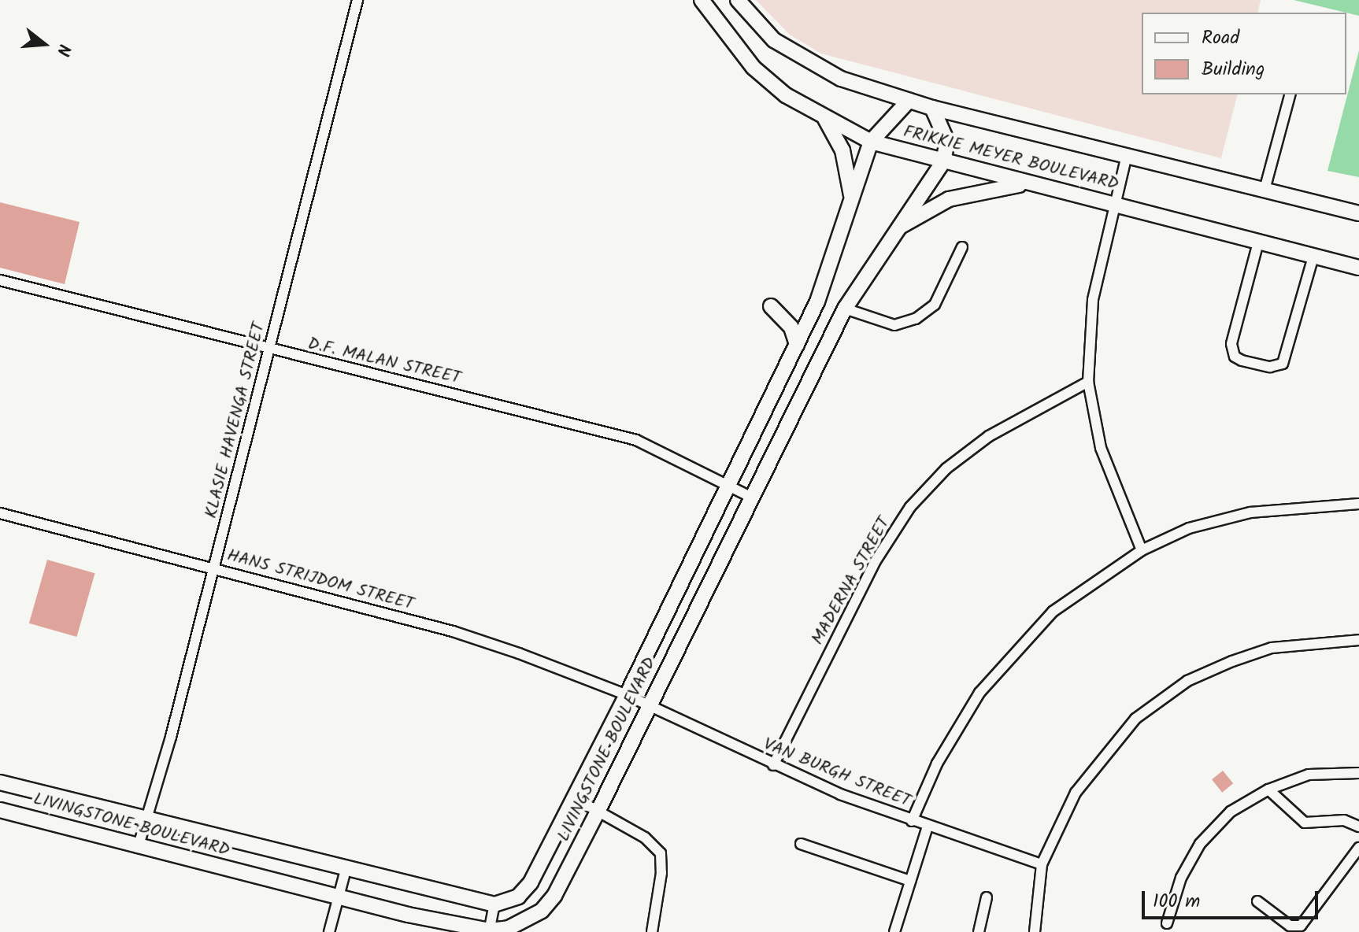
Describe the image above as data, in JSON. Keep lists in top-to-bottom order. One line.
{"streets":{"street":["FRIKKIE MEYER BOULEVARD","D.F. MALAN STREET","KLASIE HAVENGA STREET","HANS STRIJDOM STREET","MADERNA STREET","LIVINGSTONE BOULEVARD","VAN BURGH STREET"]},"crossings":[["FRIKKIE MEYER BOULEVARD","LIVINGSTONE BOULEVARD"],["D.F. MALAN STREET","KLASIE HAVENGA STREET"],["D.F. MALAN STREET","LIVINGSTONE BOULEVARD"],["KLASIE HAVENGA STREET","HANS STRIJDOM STREET"],["KLASIE HAVENGA STREET","LIVINGSTONE BOULEVARD"],["HANS STRIJDOM STREET","LIVINGSTONE BOULEVARD"],["HANS STRIJDOM STREET","VAN BURGH STREET"],["MADERNA STREET","VAN BURGH STREET"],["LIVINGSTONE BOULEVARD","VAN BURGH STREET"]],"legend":["Road","Building"],"scale_bar":"100 m","north":"right"}
